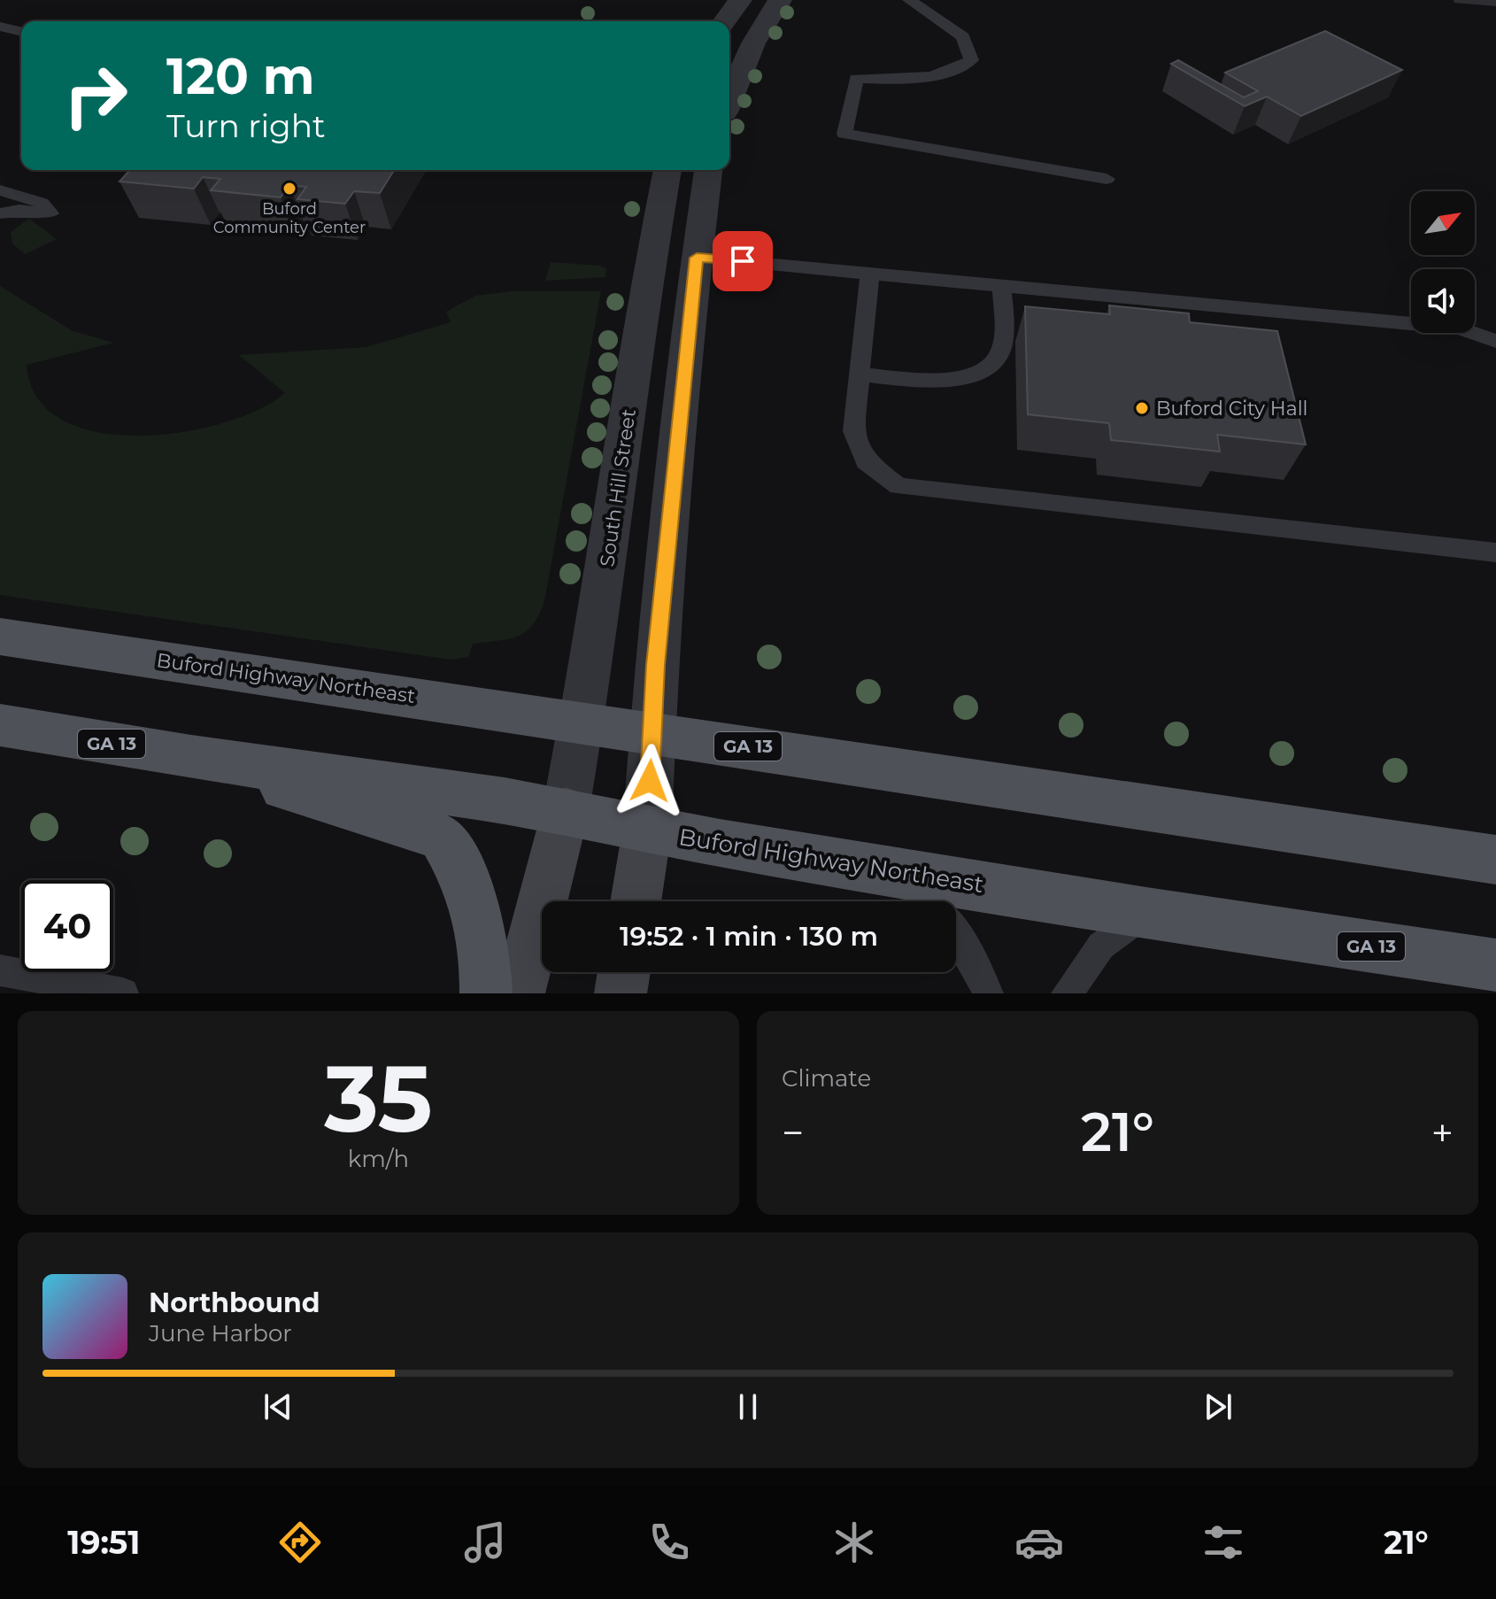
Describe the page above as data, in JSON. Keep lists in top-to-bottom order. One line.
{"streets":{"main road":["Buford Highway Northeast","GA 13"],"street":["South Hill Street"]},"crossings":[["South Hill Street","Buford Highway Northeast"]],"places":["Buford Community Center","Buford City Hall"],"north":"top right","page":{"turn":["120 m","Turn right"],"limit":"40","trip":"19:52 · 1 min · 130 m","tile":[["35","km/h"],"Climate"],"heat":["−","21°","+"],"song":["Northbound","June Harbor"],"tabs":["19:51","21°"]}}
